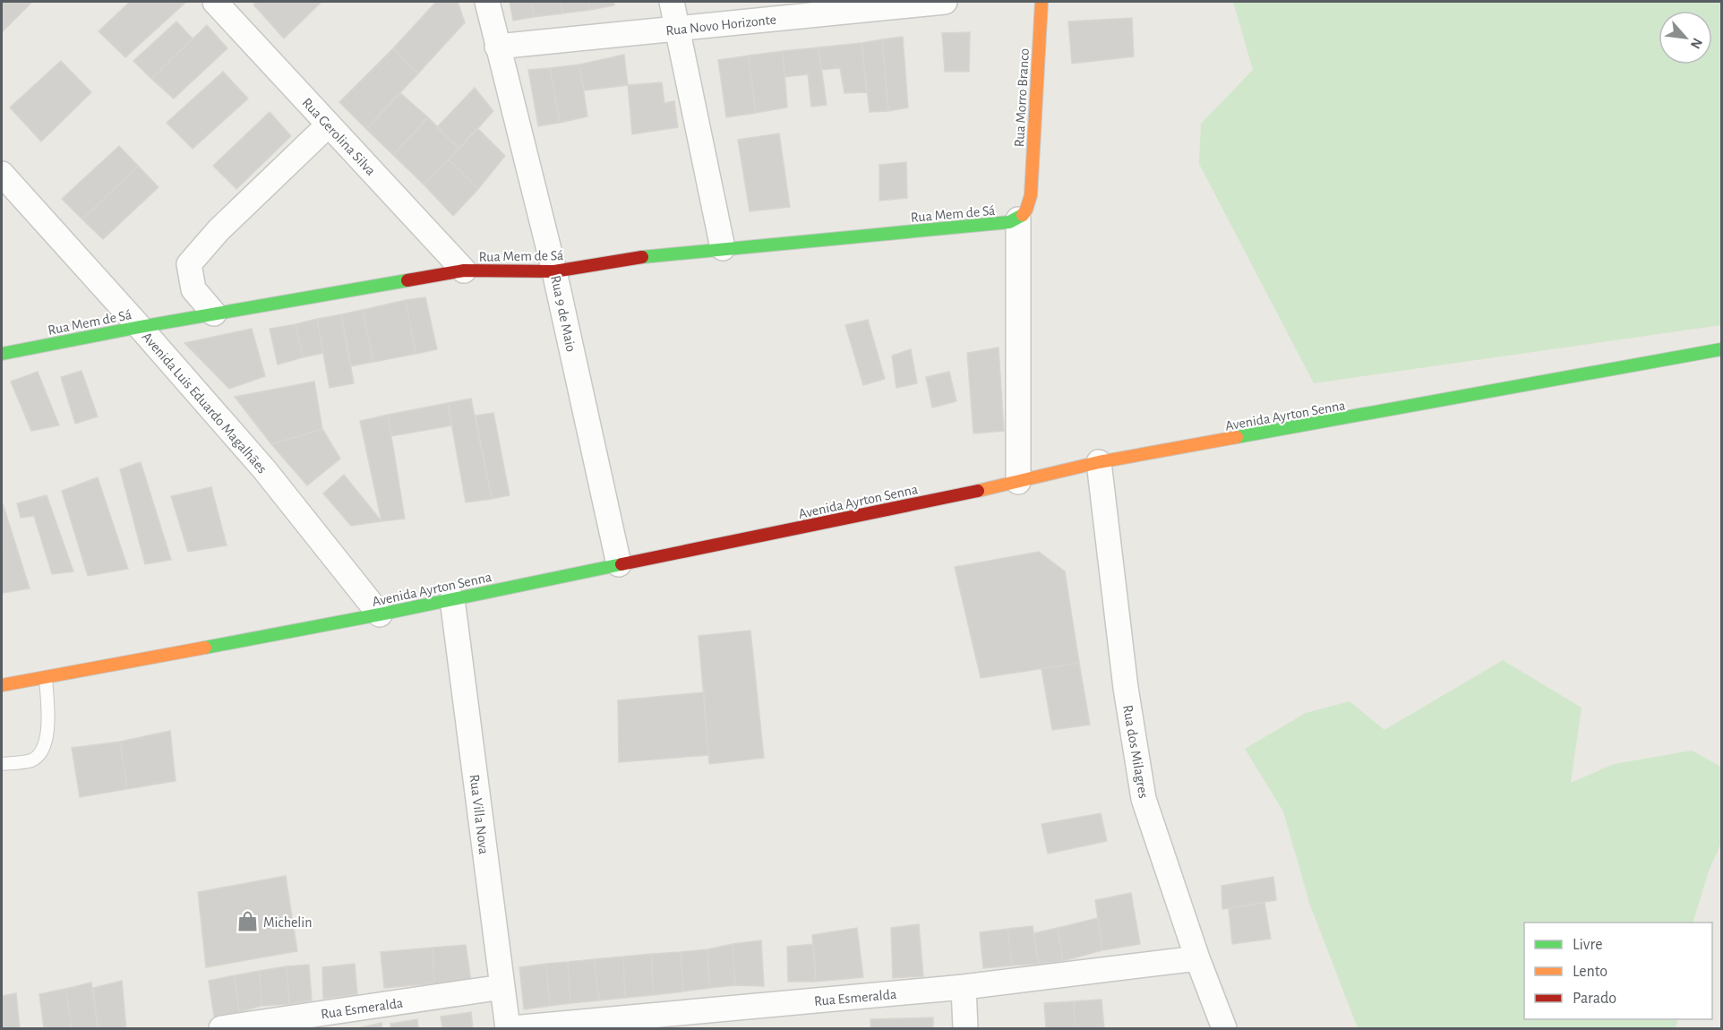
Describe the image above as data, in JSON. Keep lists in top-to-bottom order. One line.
{"streets":{"main road":["Rua Morro Branco","Rua Mem de Sá","Avenida Ayrton Senna"],"street":["Rua Novo Horizonte","Rua Gerolina Silva","Rua 9 de Maio","Avenida Luis Eduardo Magalhães","Rua dos Milagres","Rua Villa Nova","Rua Esmeralda"]},"crossings":[["Rua Novo Horizonte","Rua 9 de Maio"],["Rua Morro Branco","Rua Mem de Sá"],["Rua Gerolina Silva","Rua Mem de Sá"],["Rua Mem de Sá","Rua 9 de Maio"],["Rua Mem de Sá","Avenida Luis Eduardo Magalhães"],["Rua 9 de Maio","Avenida Ayrton Senna"],["Avenida Luis Eduardo Magalhães","Avenida Ayrton Senna"],["Avenida Ayrton Senna","Rua dos Milagres"],["Avenida Ayrton Senna","Rua Villa Nova"],["Rua dos Milagres","Rua Esmeralda"],["Rua Villa Nova","Rua Esmeralda"]],"places":{"shop":["Michelin"]},"legend":["Livre","Lento","Parado"],"north":"bottom right"}
